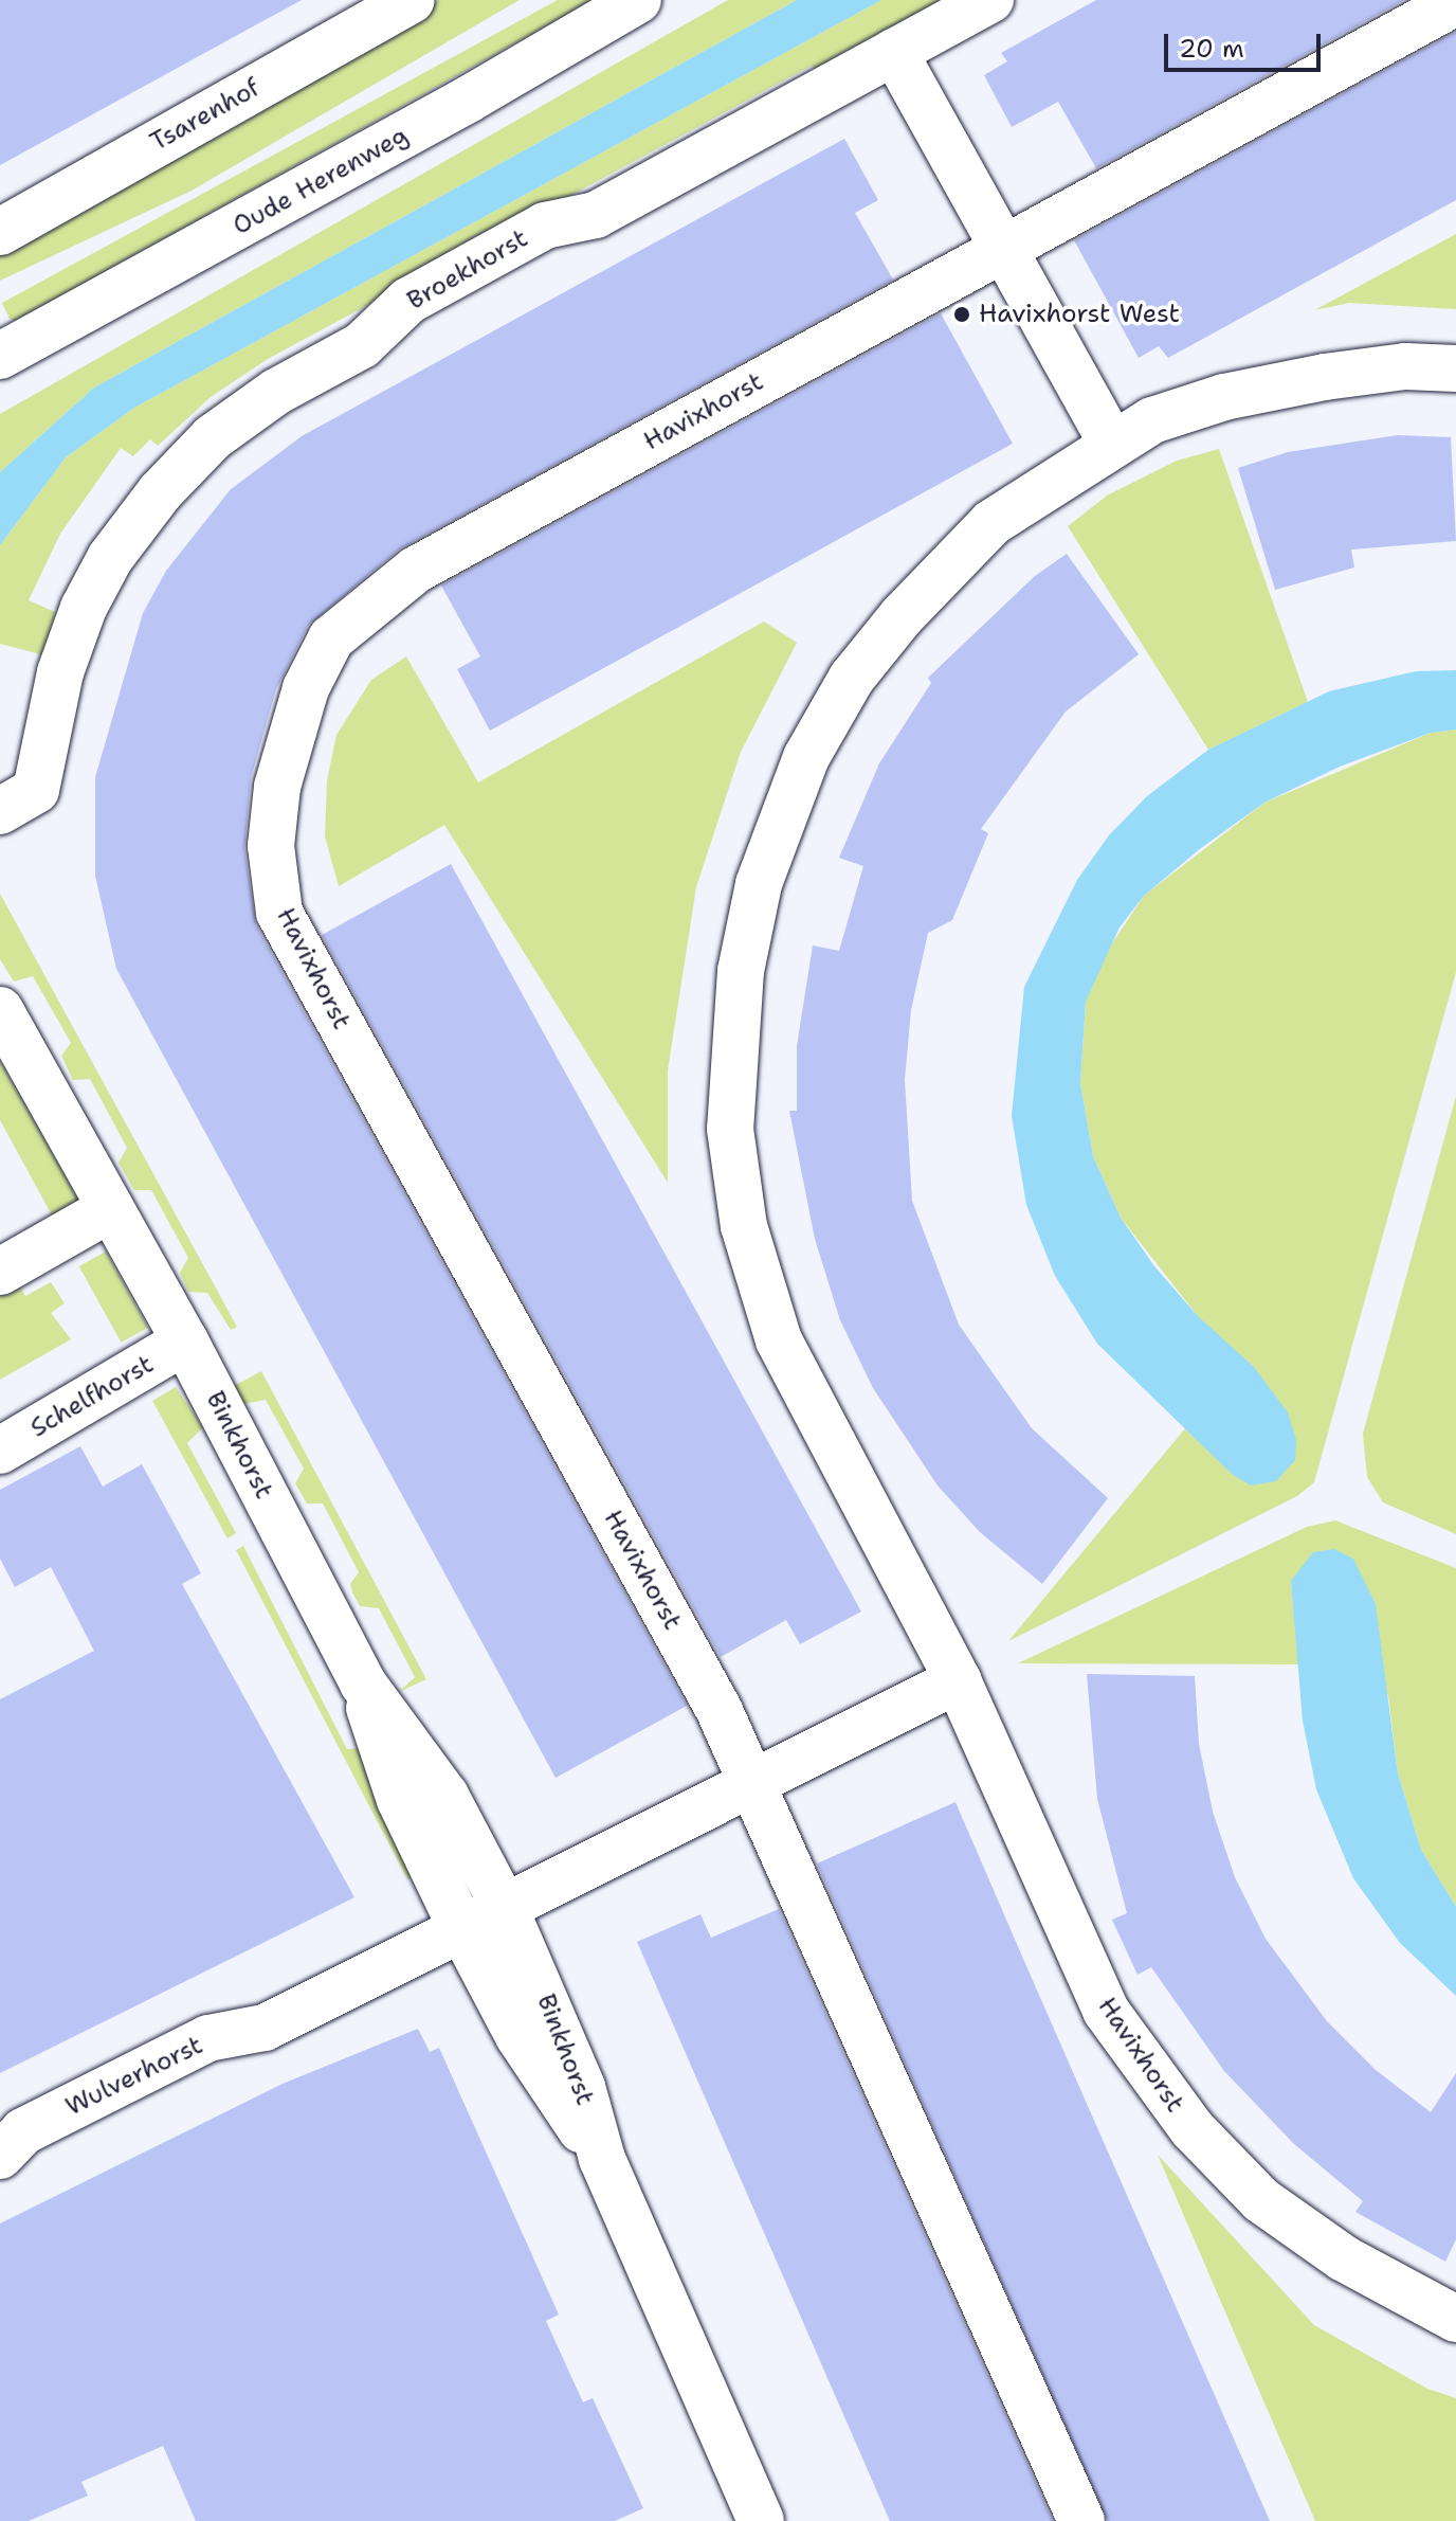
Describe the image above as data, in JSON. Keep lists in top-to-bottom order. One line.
{"streets":{"street":["Tsarenhof","Oude Herenweg","Broekhorst","Havixhorst","Schelfhorst","Binkhorst","Wulverhorst"]},"crossings":[["Schelfhorst","Binkhorst"],["Binkhorst","Wulverhorst"]],"places":["Havixhorst West"],"scale_bar":"20 m"}
